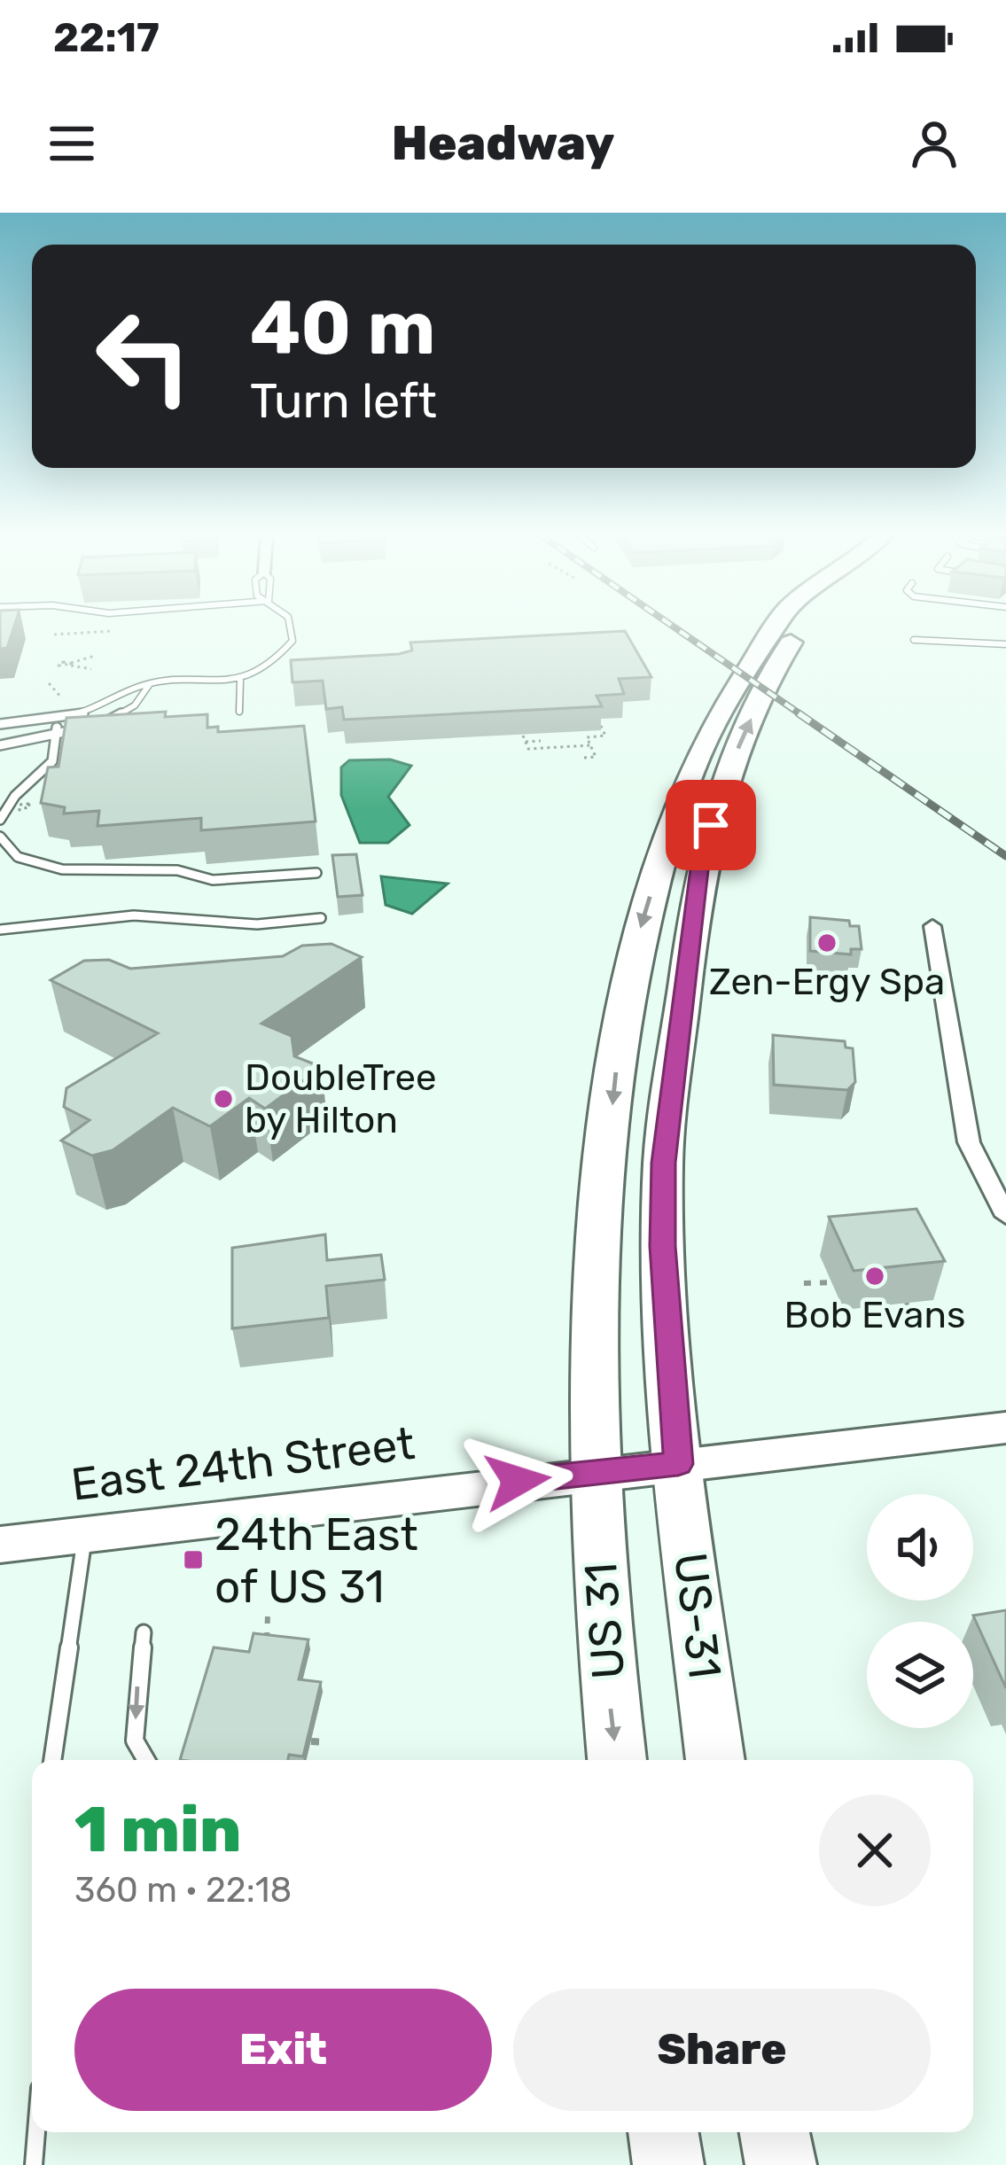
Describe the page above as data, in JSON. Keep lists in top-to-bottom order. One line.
{"streets":{"highway":["US-31","US 31"],"street":["East 24th Street"]},"crossings":[["East 24th Street","US-31"],["East 24th Street","US 31"],["US-31","US 31"]],"one_way":["US 31"],"places":{"other":["Zen-Ergy Spa","DoubleTree by Hilton","Bob Evans"],"transit":["24th East of US 31"]},"page":{"status":"22:17","header":"Headway","turn":["40 m","Turn left"],"heading":["1 min","360 m · 22:18"],"buttons":["Exit","Share"]}}
